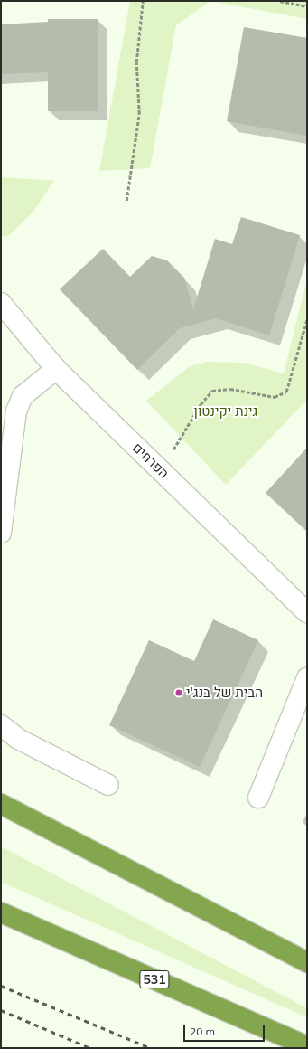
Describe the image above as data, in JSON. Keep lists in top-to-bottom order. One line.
{"streets":{"highway":["531"],"street":["הפרחים"]},"parks":["גינת יקינטון"],"places":["הבית של בנג'י"],"scale_bar":"20 m"}
